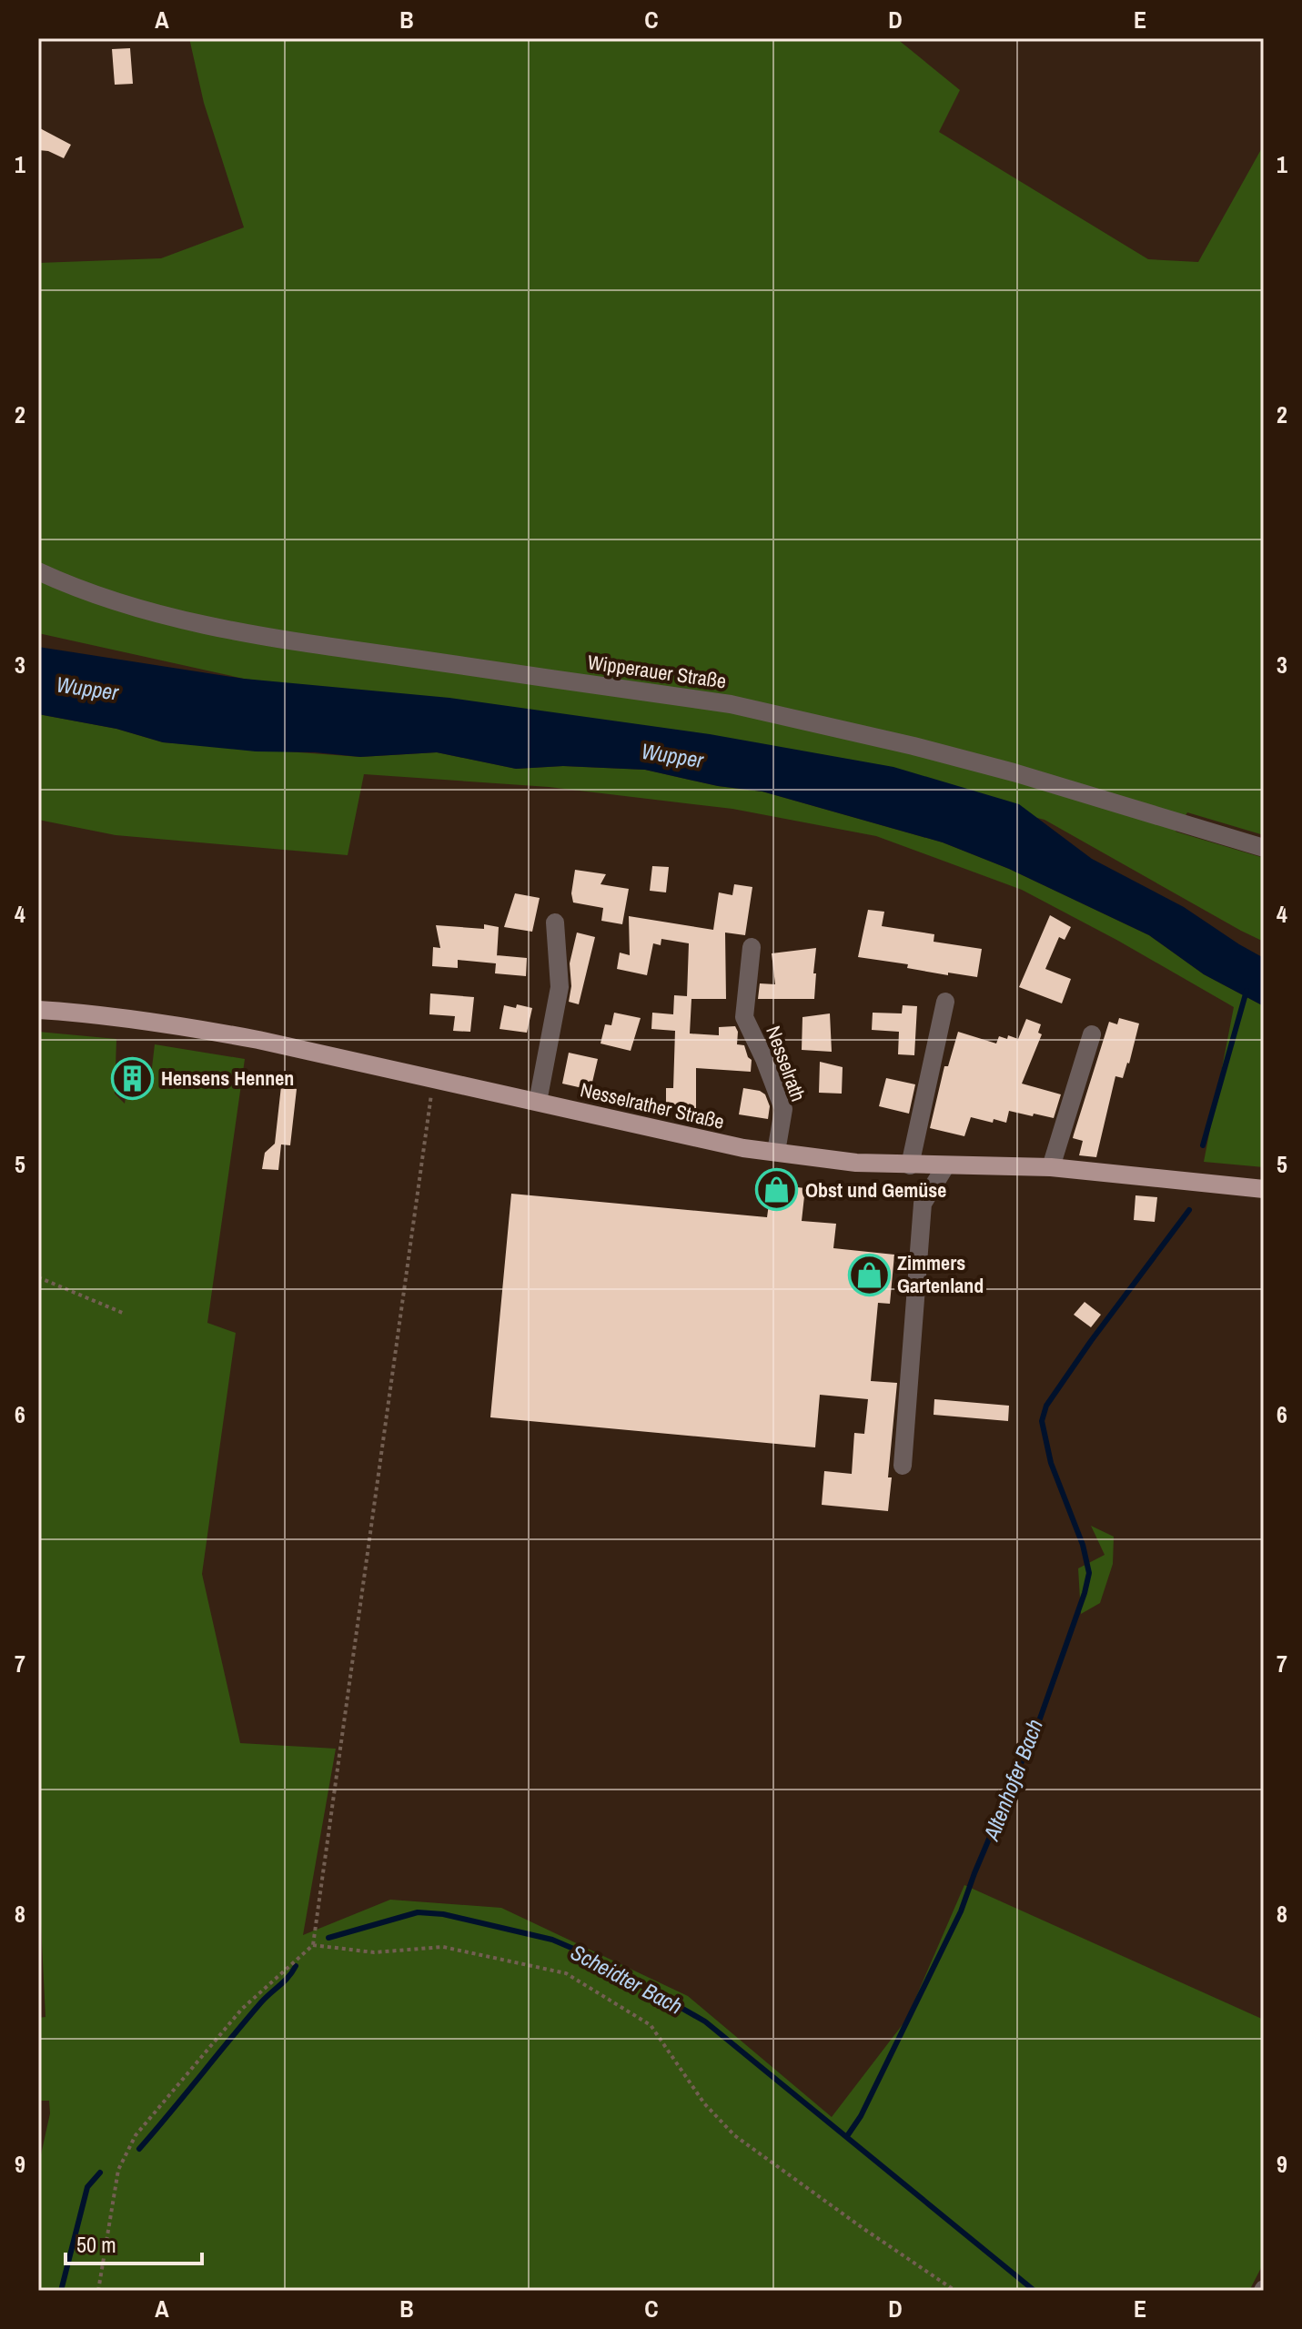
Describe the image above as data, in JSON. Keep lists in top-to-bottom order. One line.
{"streets":{"main road":["Nesselrather Straße"],"street":["Wipperauer Straße","Nesselrath"]},"crossings":[["Nesselrath","Nesselrather Straße"]],"water":["Wupper","Altenhofer Bach","Scheidter Bach"],"places":{"building":["Hensens Hennen"],"shop":["Obst und Gemüse","Zimmers Gartenland"]},"scale_bar":"50 m","grid":{"columns":["A","B","C","D","E"],"rows":["1","2","3","4","5","6","7","8","9"]}}
